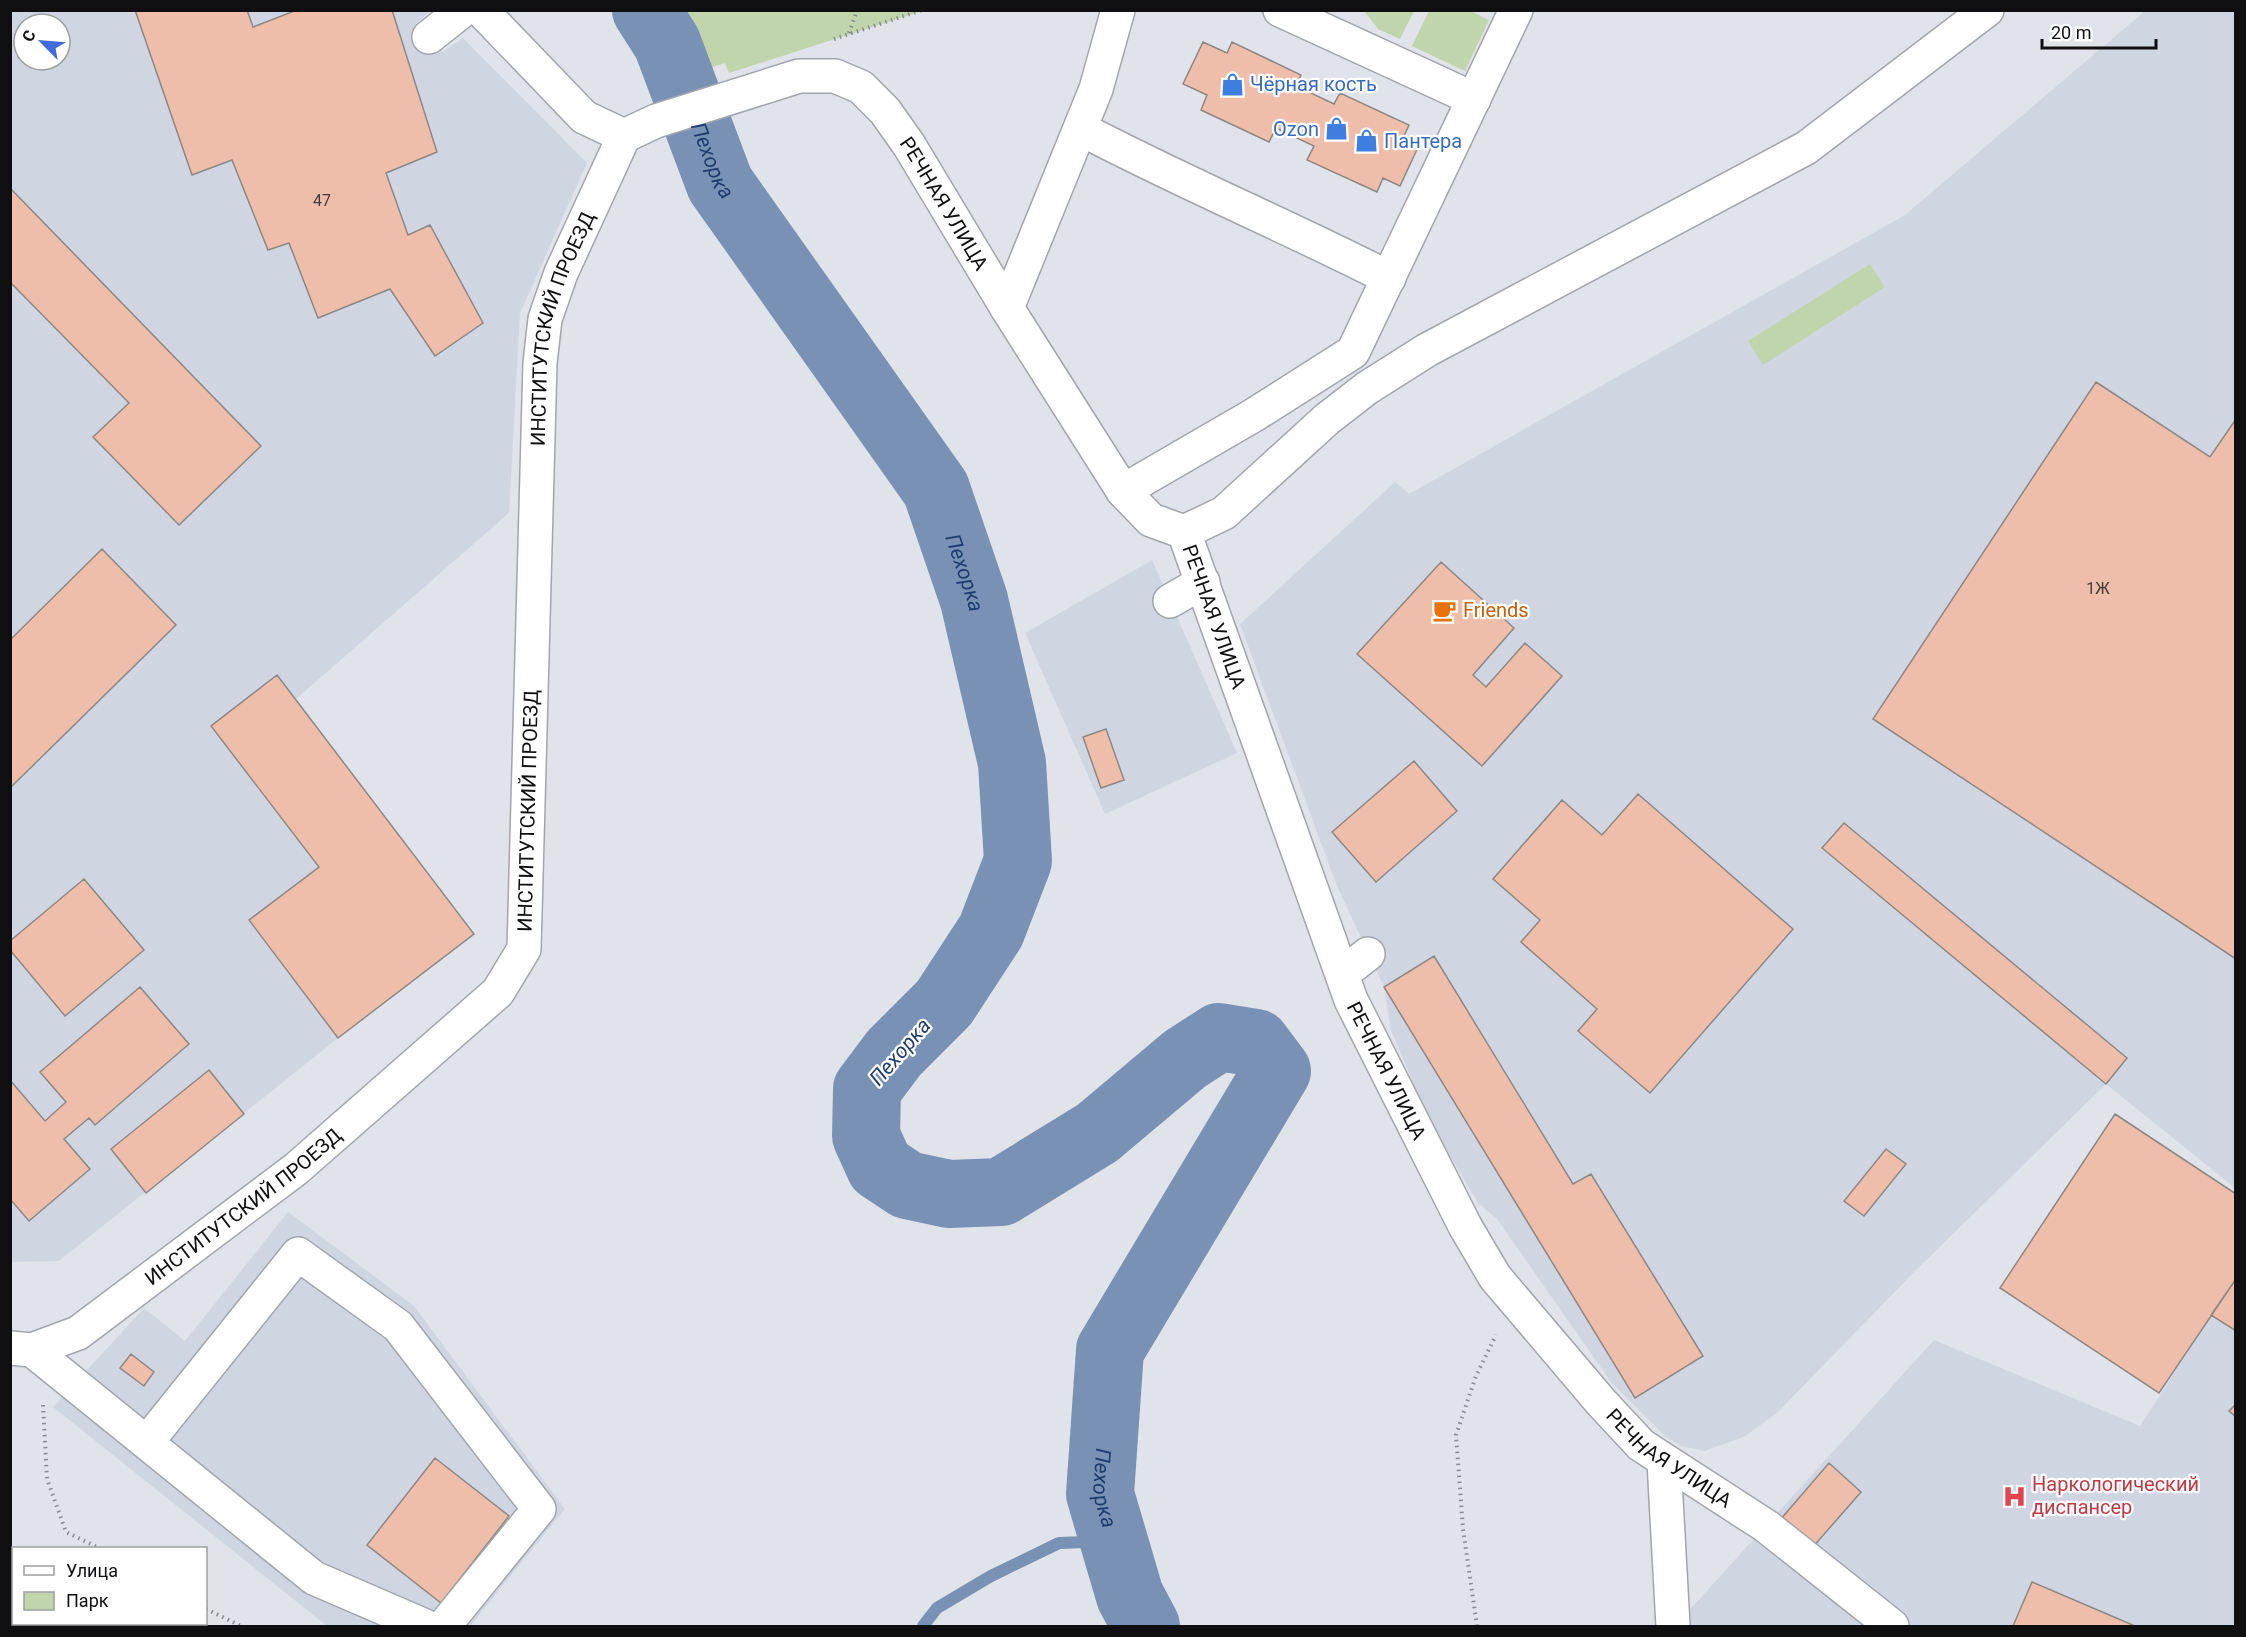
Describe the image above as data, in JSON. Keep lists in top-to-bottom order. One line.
{"streets":{"street":["РЕЧНАЯ УЛИЦА","ИНСТИТУТСКИЙ ПРОЕЗД"]},"crossings":[["РЕЧНАЯ УЛИЦА","ИНСТИТУТСКИЙ ПРОЕЗД"]],"water":["Пехорка"],"places":{"shop":["Чёрная кость","Ozon","Пантера"],"cafe":["Friends"],"hospital":["Наркологический диспансер"]},"house_numbers":["47","1Ж"],"legend":["Улица","Парк"],"scale_bar":"20 m","north":"top left"}
